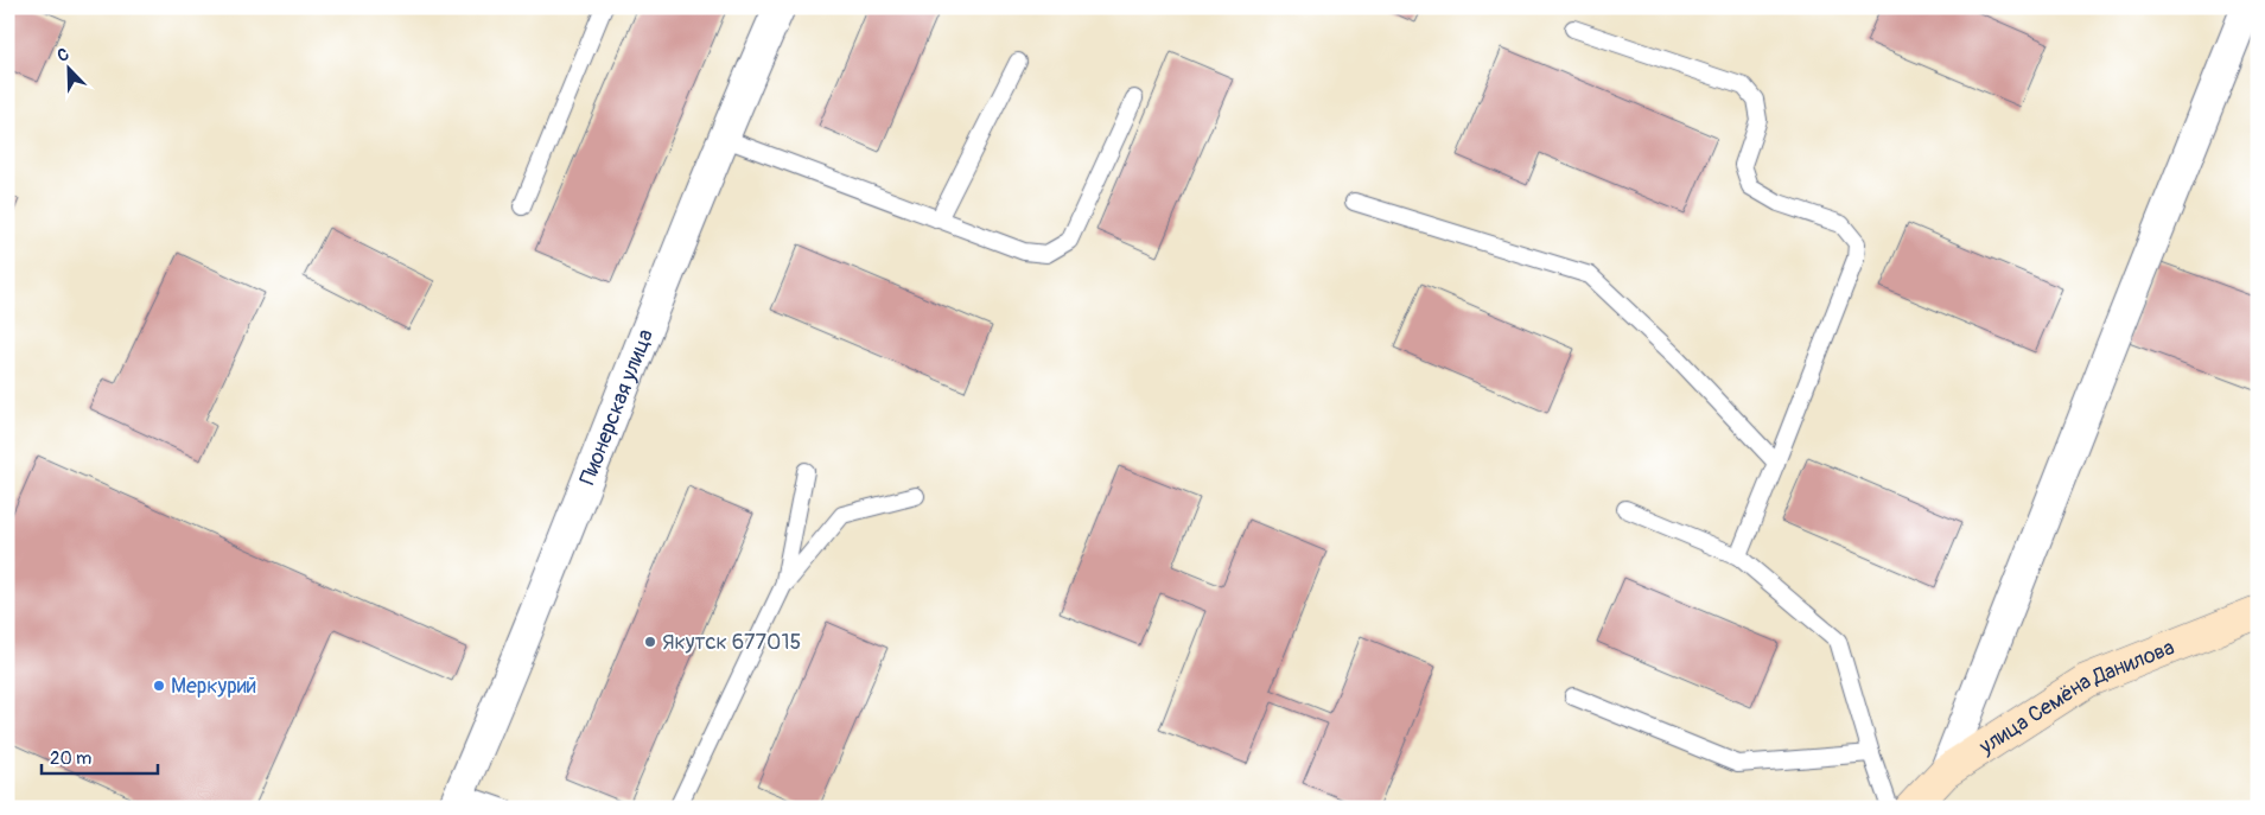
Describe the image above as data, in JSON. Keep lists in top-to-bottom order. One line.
{"streets":{"street":["Пионерская улица","улица Семёна Данилова"]},"places":["Якутск 677015","Меркурий"],"scale_bar":"20 m","north":"top left"}
